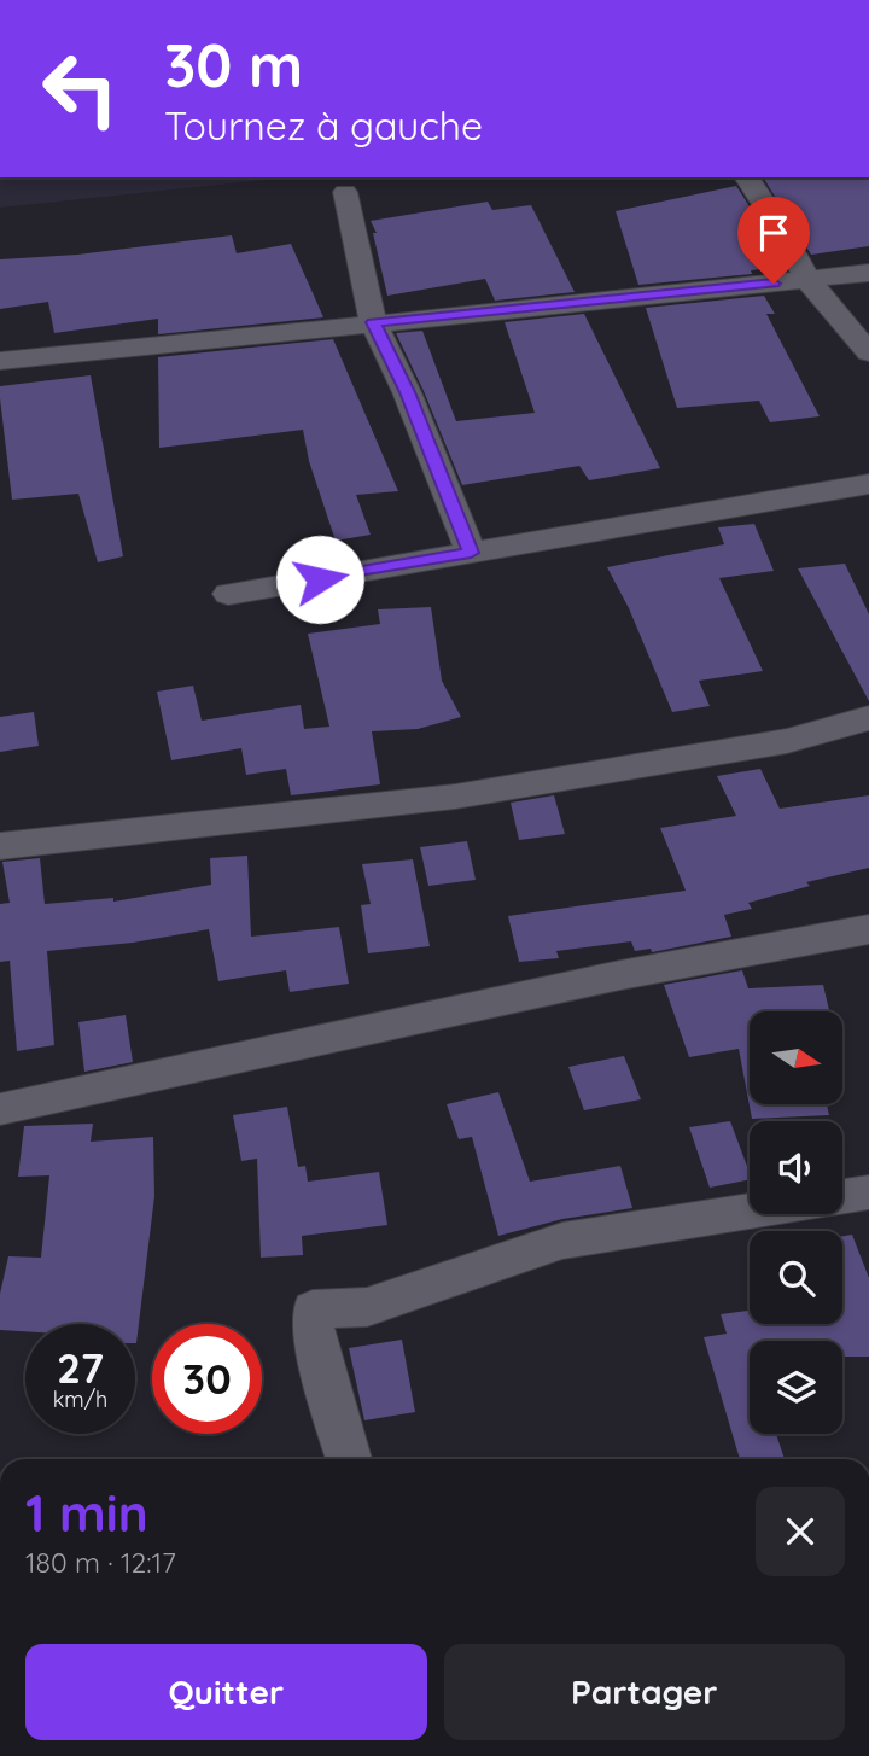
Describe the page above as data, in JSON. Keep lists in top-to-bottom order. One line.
{"north":"right","page":{"turn":["30 m","Tournez à gauche"],"speed":"27 km/h","limit":"30","heading":["1 min","180 m · 12:17"],"buttons":["Quitter","Partager"]}}
